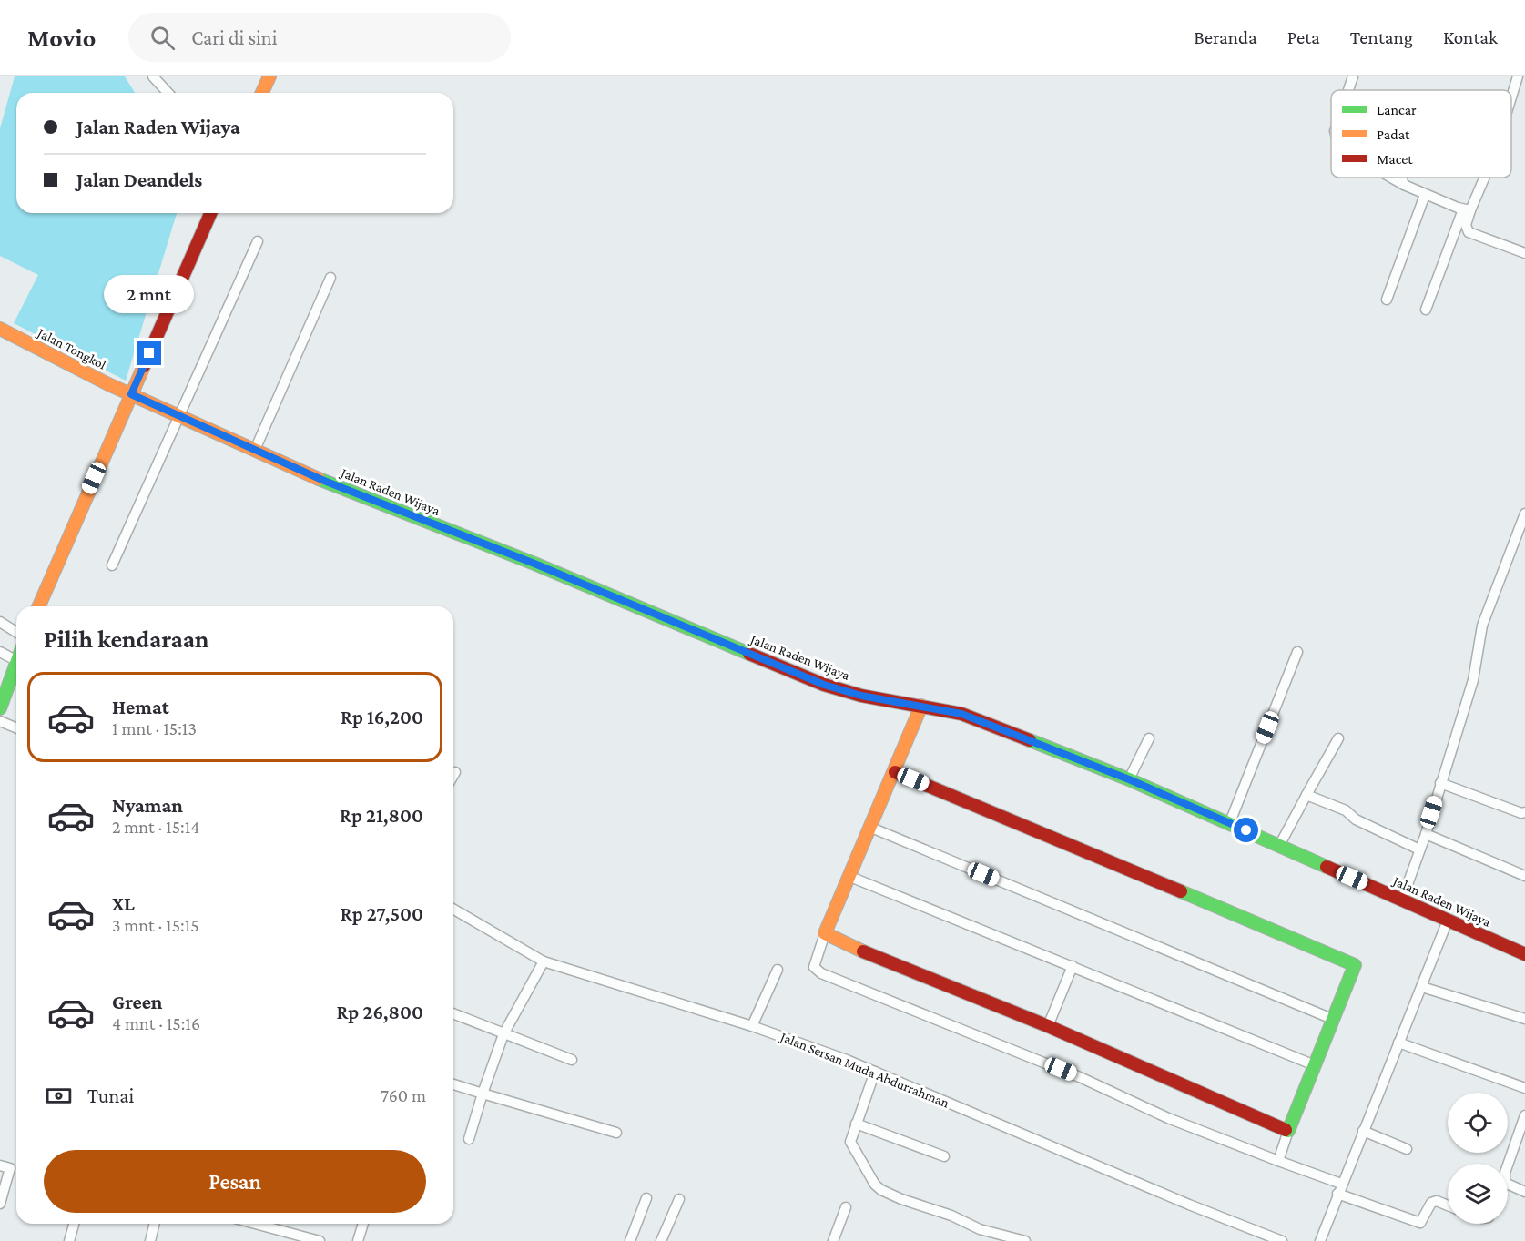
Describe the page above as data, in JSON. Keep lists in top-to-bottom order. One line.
{"streets":{"main road":["Jalan Tongkol","Jalan Raden Wijaya"],"street":["Jalan Sersan Muda Abdurrahman"]},"crossings":[["Jalan Tongkol","Jalan Raden Wijaya"]],"legend":["Lancar","Padat","Macet"],"page":{"header":"Movio","search":"Cari di sini","nav":["Beranda","Peta","Tentang","Kontak"],"banner":["Jalan Raden Wijaya","Jalan Deandels"],"bubble":"2 mnt","heading":"Pilih kendaraan","list":[{"name":"Hemat","note":"1 mnt · 15:13","value":"Rp 16,200"},{"name":"Nyaman","note":"2 mnt · 15:14","value":"Rp 21,800"},{"name":"XL","note":"3 mnt · 15:15","value":"Rp 27,500"},{"name":"Green","note":"4 mnt · 15:16","value":"Rp 26,800"}],"pay":["Tunai","760 m"],"buttons":"Pesan"}}
